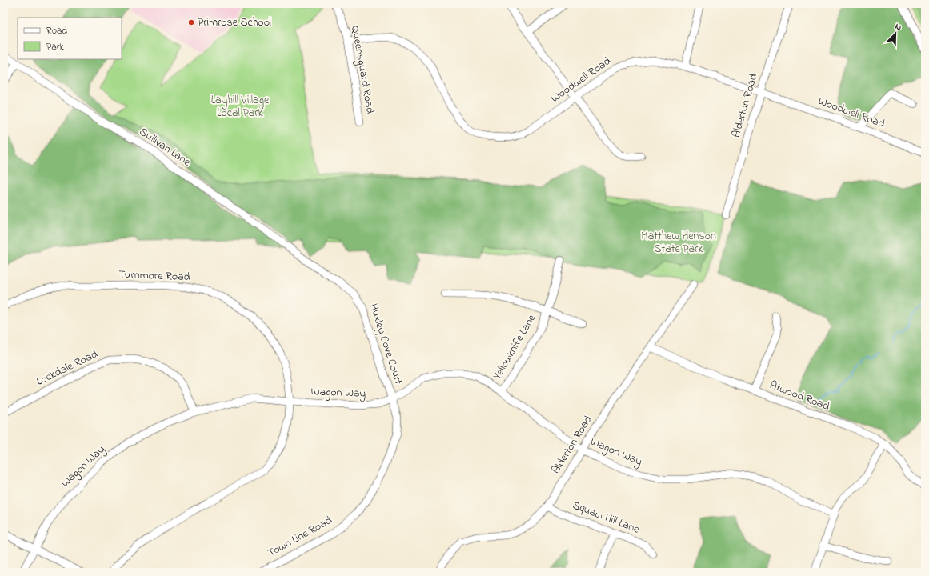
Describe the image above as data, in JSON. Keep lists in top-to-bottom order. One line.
{"streets":{"street":["Queensguard Road","Woodwell Road","Alderton Road","Sullivan Lane","Turnmore Road","Huxley Cove Court","Yellowknife Lane","Lockdale Road","Wagon Way","Atwood Road","Squaw Hill Lane","Town Line Road"]},"crossings":[["Queensguard Road","Woodwell Road"],["Woodwell Road","Alderton Road"],["Alderton Road","Wagon Way"],["Alderton Road","Atwood Road"],["Alderton Road","Squaw Hill Lane"],["Sullivan Lane","Huxley Cove Court"],["Turnmore Road","Wagon Way"],["Huxley Cove Court","Wagon Way"],["Huxley Cove Court","Town Line Road"],["Yellowknife Lane","Wagon Way"],["Lockdale Road","Wagon Way"],["Wagon Way","Town Line Road"]],"parks":["Layhill Village Local Park","Matthew Henson State Park"],"places":["Primrose School"],"legend":["Road","Park"],"north":"top right"}
